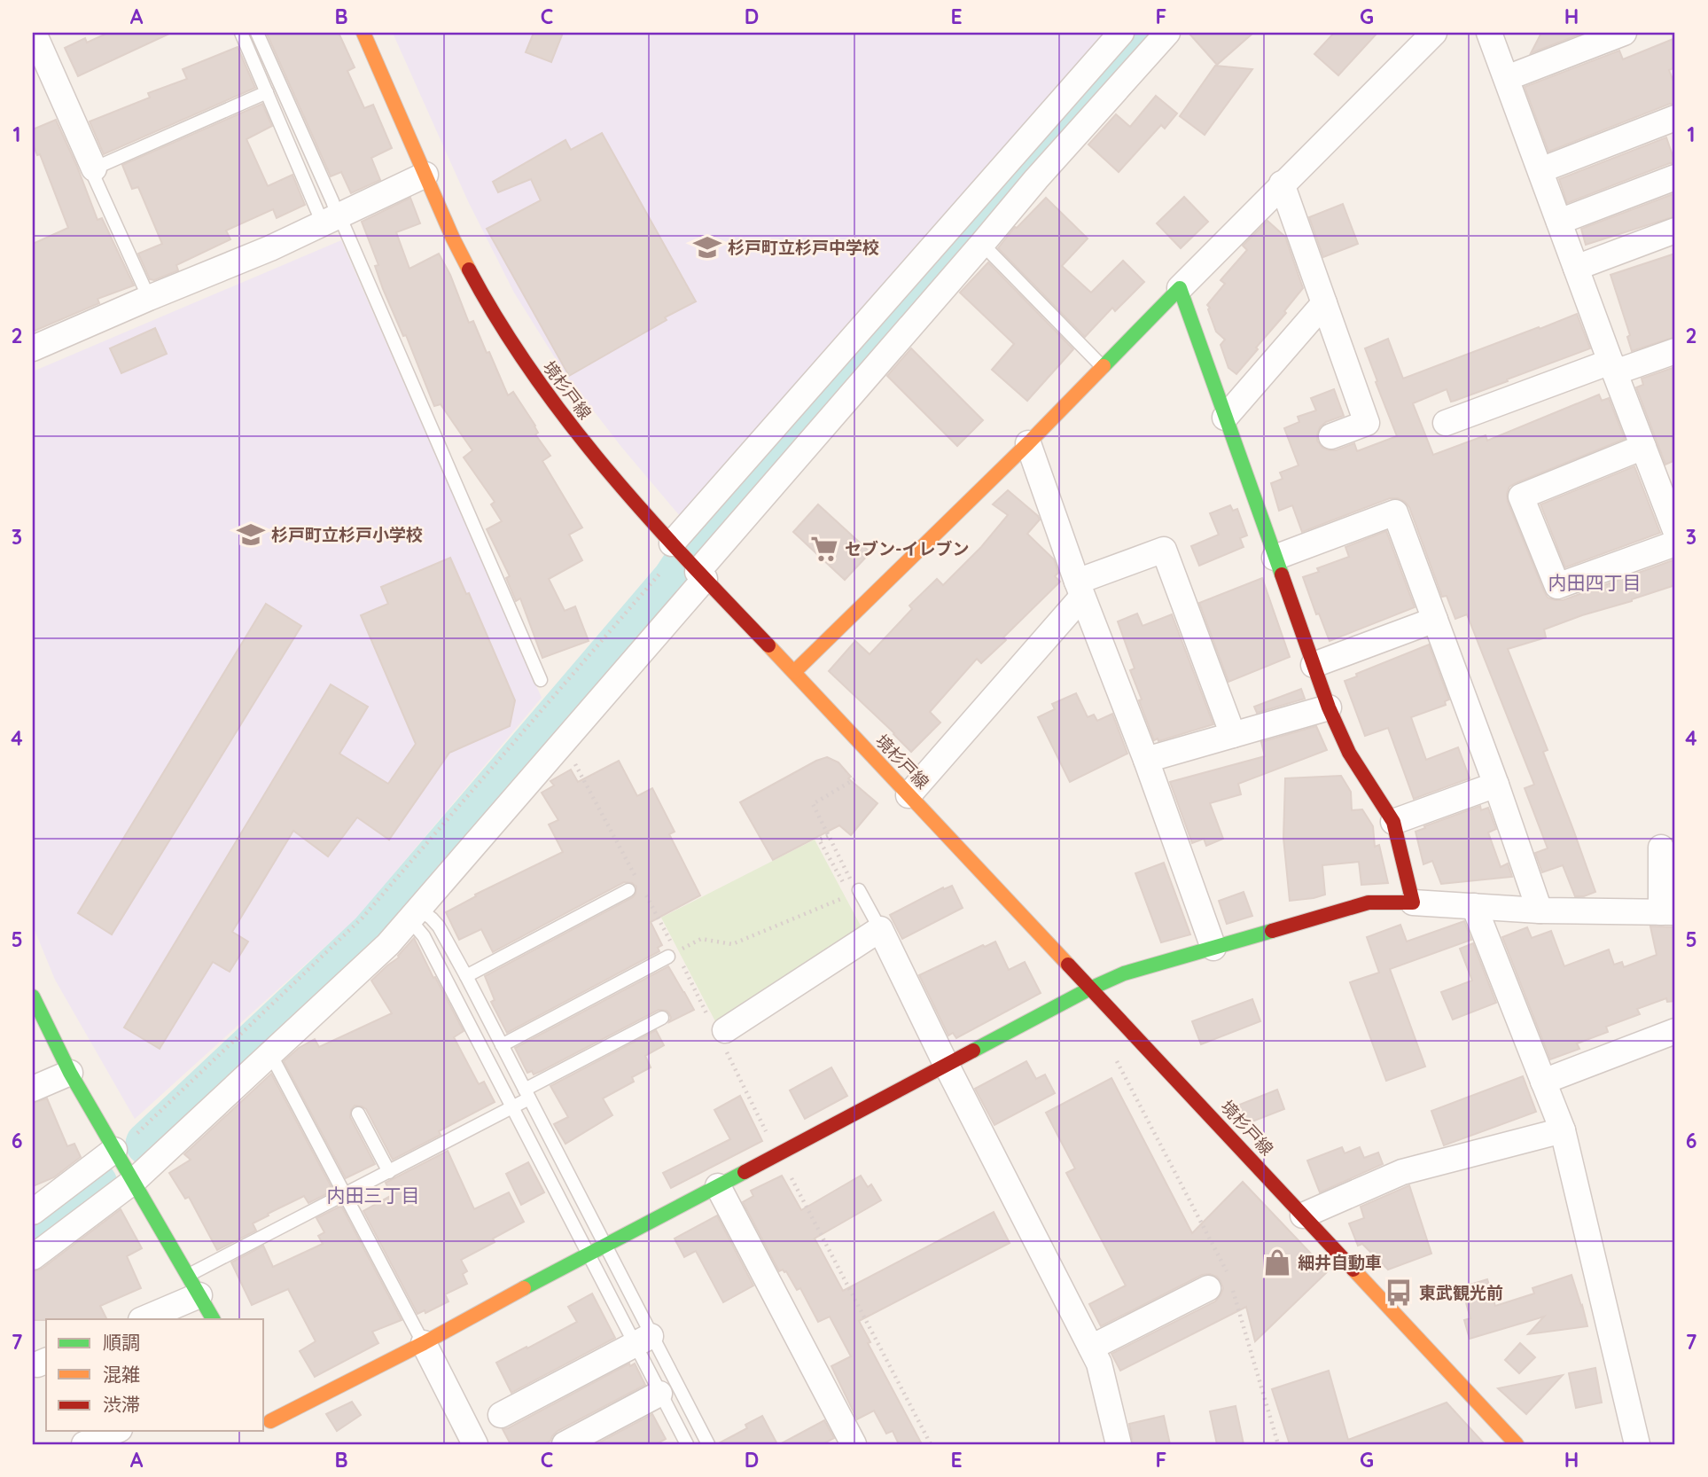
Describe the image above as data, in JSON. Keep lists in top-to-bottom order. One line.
{"streets":{"street":["境杉戸線"]},"districts":["内田四丁目","内田三丁目"],"places":{"school or university":["杉戸町立杉戸中学校","杉戸町立杉戸小学校"],"supermarket":["セブン-イレブン"],"shop":["細井自動車"],"bus stop":["東武観光前"]},"legend":["順調","混雑","渋滞"],"grid":{"columns":["A","B","C","D","E","F","G","H"],"rows":["1","2","3","4","5","6","7"]}}
